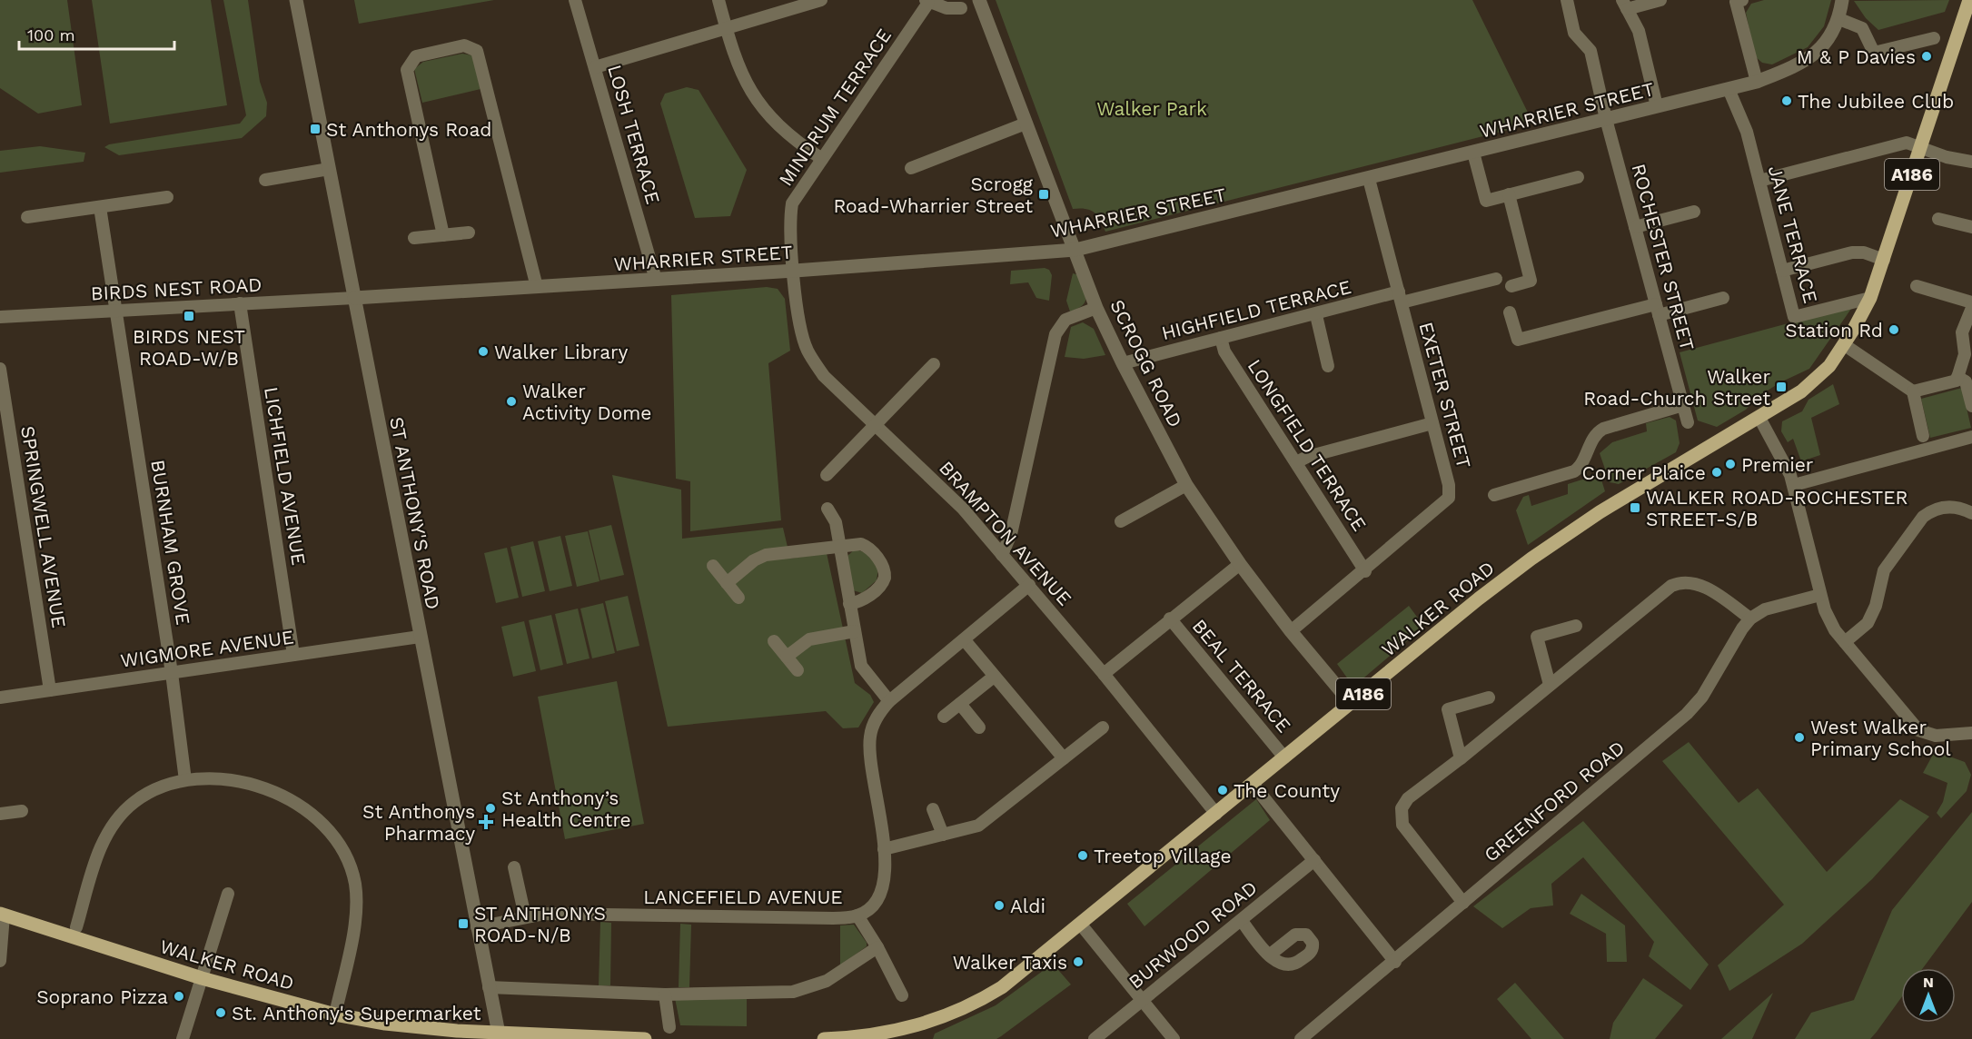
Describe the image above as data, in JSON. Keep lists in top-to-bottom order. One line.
{"streets":{"main road":["A186","WALKER ROAD"],"street":["MINDRUM TERRACE","WHARRIER STREET","LOSH TERRACE","JANE TERRACE","ROCHESTER STREET","BIRDS NEST ROAD","HIGHFIELD TERRACE","SCROGG ROAD","EXETER STREET","LONGFIELD TERRACE","LICHFIELD AVENUE","ST ANTHONY'S ROAD","SPRINGWELL AVENUE","BRAMPTON AVENUE","BURNHAM GROVE","WIGMORE AVENUE","BEAL TERRACE","GREENFORD ROAD","LANCEFIELD AVENUE","BURWOOD ROAD"]},"crossings":[["MINDRUM TERRACE","WHARRIER STREET"],["MINDRUM TERRACE","BRAMPTON AVENUE"],["WHARRIER STREET","LOSH TERRACE"],["WHARRIER STREET","JANE TERRACE"],["WHARRIER STREET","ROCHESTER STREET"],["WHARRIER STREET","BIRDS NEST ROAD"],["WHARRIER STREET","SCROGG ROAD"],["WHARRIER STREET","EXETER STREET"],["WHARRIER STREET","ST ANTHONY'S ROAD"],["WHARRIER STREET","BRAMPTON AVENUE"],["A186","JANE TERRACE"],["A186","WALKER ROAD"],["BIRDS NEST ROAD","LICHFIELD AVENUE"],["BIRDS NEST ROAD","ST ANTHONY'S ROAD"],["BIRDS NEST ROAD","BURNHAM GROVE"],["HIGHFIELD TERRACE","SCROGG ROAD"],["HIGHFIELD TERRACE","EXETER STREET"],["HIGHFIELD TERRACE","LONGFIELD TERRACE"],["SCROGG ROAD","WALKER ROAD"],["EXETER STREET","LONGFIELD TERRACE"],["LICHFIELD AVENUE","WIGMORE AVENUE"],["ST ANTHONY'S ROAD","WALKER ROAD"],["ST ANTHONY'S ROAD","WIGMORE AVENUE"],["ST ANTHONY'S ROAD","LANCEFIELD AVENUE"],["SPRINGWELL AVENUE","WIGMORE AVENUE"],["BRAMPTON AVENUE","WALKER ROAD"],["BRAMPTON AVENUE","LANCEFIELD AVENUE"],["BURNHAM GROVE","WIGMORE AVENUE"],["WALKER ROAD","BEAL TERRACE"]],"parks":["Walker Park"],"places":{"other":["M & P Davies","The Jubilee Club","Station Rd","Walker Library","Walker Activity Dome","Premier","Corner Plaice","West Walker Primary School","The County","St Anthony’s Health Centre","Treetop Village","Aldi","Walker Taxis","Soprano Pizza","St. Anthony's Supermarket"],"transit":["St Anthonys Road","Scrogg Road-Wharrier Street","BIRDS NEST ROAD-W/B","Walker Road-Church Street","WALKER ROAD-ROCHESTER STREET-S/B","ST ANTHONYS ROAD-N/B"],"health":["St Anthonys Pharmacy"]},"scale_bar":"100 m","north":"top"}
